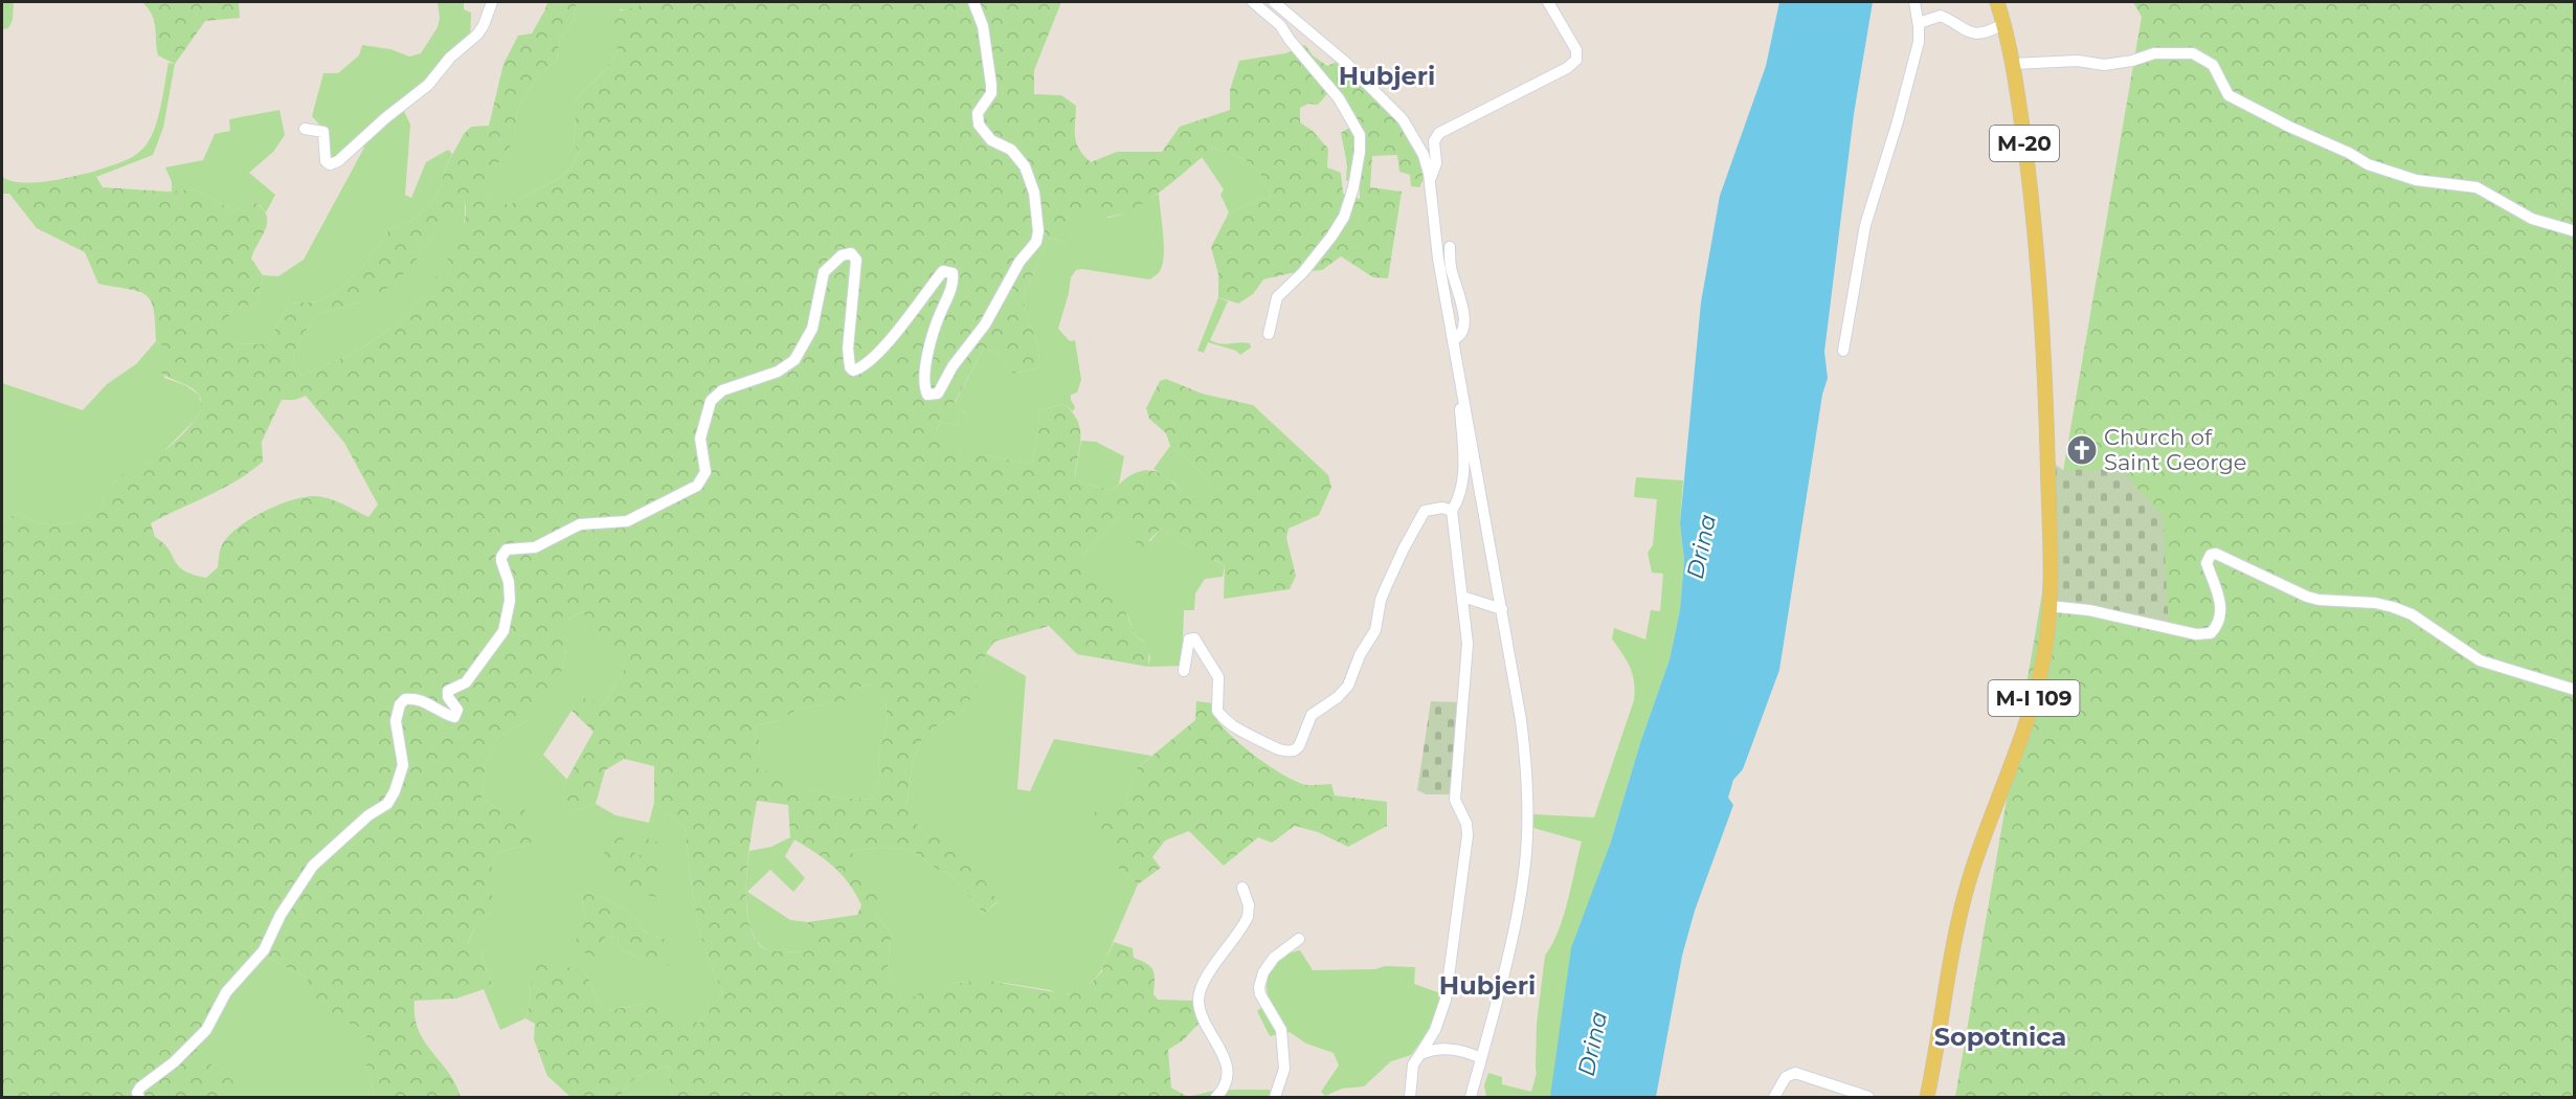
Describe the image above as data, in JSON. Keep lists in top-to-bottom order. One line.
{"streets":{"main road":["M-20","M-I 109"]},"crossings":[["M-20","M-I 109"]],"districts":["Hubjeri","Hubjeri","Sopotnica"],"water":["Drina"],"places":{"church":["Church of Saint George"]}}
